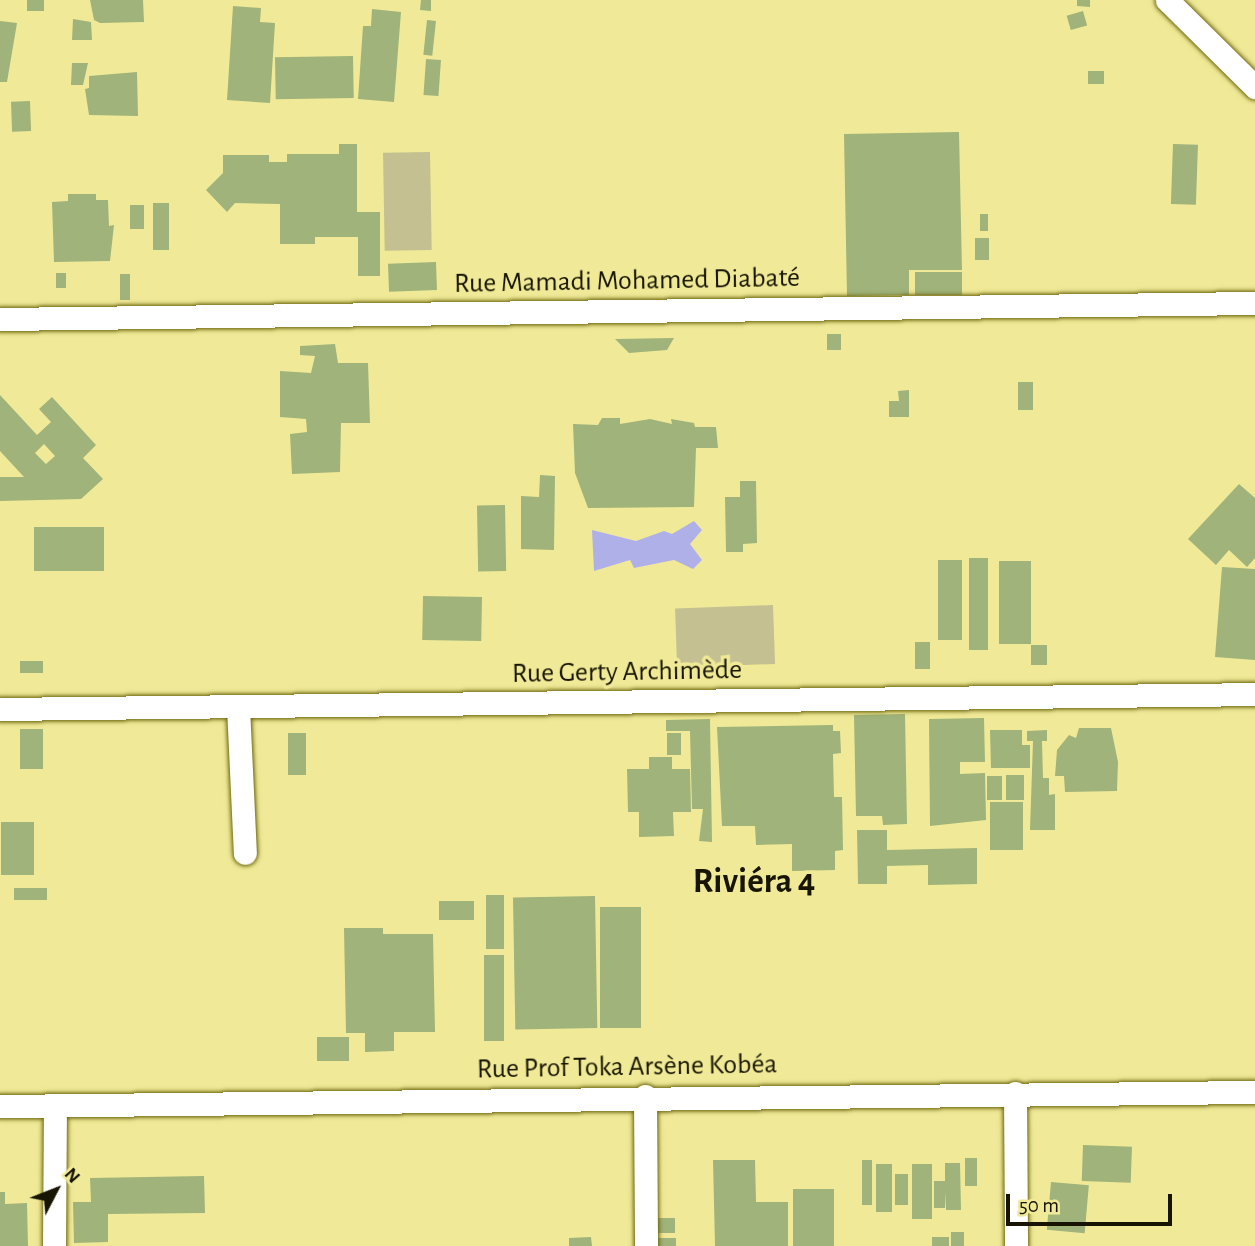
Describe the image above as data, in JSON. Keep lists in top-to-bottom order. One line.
{"streets":{"street":["Rue Mamadi Mohamed Diabaté","Rue Gerty Archimède","Rue Prof Toka Arsène Kobéa"]},"districts":["Riviéra 4"],"scale_bar":"50 m","north":"top right"}
